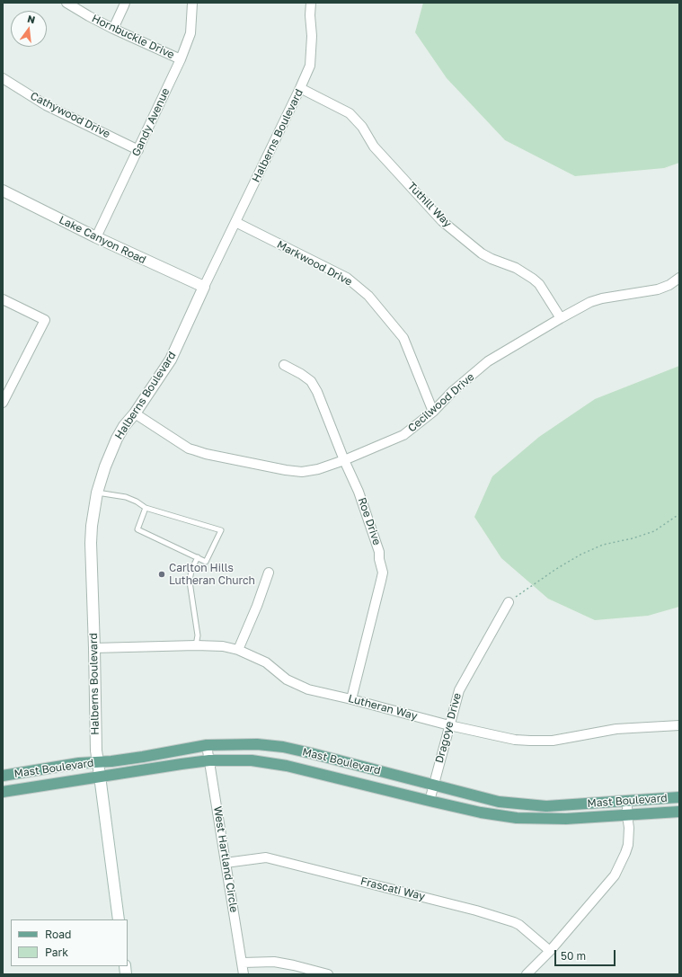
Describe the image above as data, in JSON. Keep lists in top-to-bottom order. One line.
{"streets":{"main road":["Mast Boulevard"],"street":["Hornbuckle Drive","Cathywood Drive","Gandy Avenue","Halberns Boulevard","Tuthill Way","Lake Canyon Road","Markwood Drive","Cecilwood Drive","Roe Drive","Lutheran Way","Dragoye Drive","West Hartland Circle","Frascati Way"]},"crossings":[["Hornbuckle Drive","Gandy Avenue"],["Cathywood Drive","Gandy Avenue"],["Gandy Avenue","Lake Canyon Road"],["Halberns Boulevard","Tuthill Way"],["Halberns Boulevard","Lake Canyon Road"],["Halberns Boulevard","Markwood Drive"],["Halberns Boulevard","Cecilwood Drive"],["Halberns Boulevard","Lutheran Way"],["Halberns Boulevard","Mast Boulevard"],["Tuthill Way","Cecilwood Drive"],["Markwood Drive","Cecilwood Drive"],["Cecilwood Drive","Roe Drive"],["Roe Drive","Lutheran Way"],["Lutheran Way","Dragoye Drive"],["Dragoye Drive","Mast Boulevard"],["Mast Boulevard","West Hartland Circle"],["West Hartland Circle","Frascati Way"]],"places":["Carlton Hills Lutheran Church"],"legend":["Road","Park"],"scale_bar":"50 m","north":"top"}
